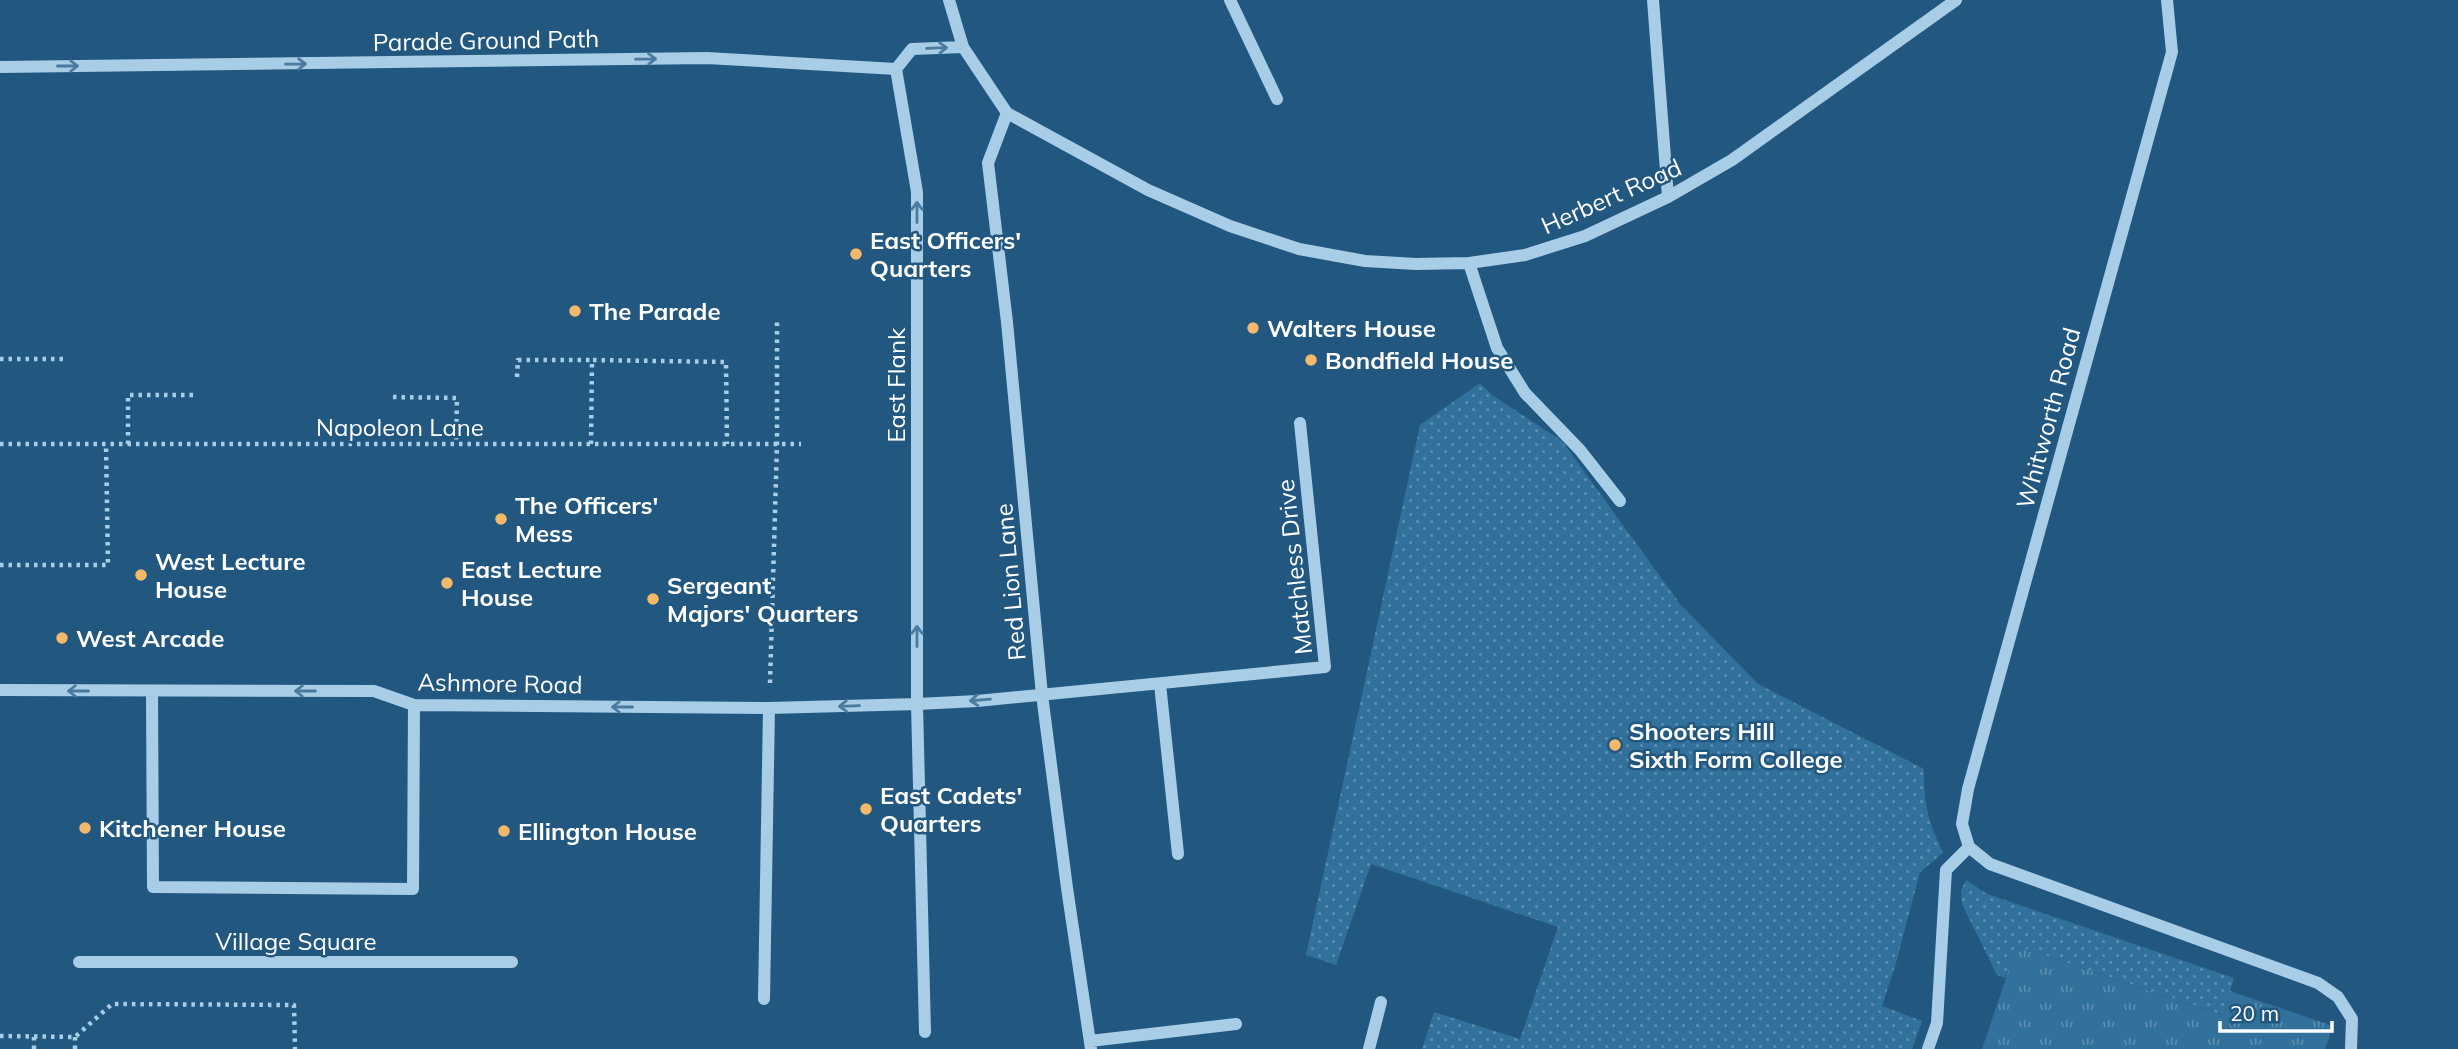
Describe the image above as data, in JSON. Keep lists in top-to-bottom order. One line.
{"streets":{"street":["Parade Ground Path","Herbert Road","East Flank","Whitworth Road","Matchless Drive","Red Lion Lane","Ashmore Road","Village Square"],"path":["Napoleon Lane"]},"crossings":[["Parade Ground Path","East Flank"],["Herbert Road","Red Lion Lane"],["East Flank","Matchless Drive"],["East Flank","Ashmore Road"],["Matchless Drive","Red Lion Lane"],["Matchless Drive","Ashmore Road"]],"one_way":["Parade Ground Path","East Flank","Ashmore Road"],"places":["East Officers' Quarters","The Parade","Walters House","Bondfield House","The Officers' Mess","West Lecture House","East Lecture House","Sergeant Majors' Quarters","West Arcade","Shooters Hill Sixth Form College","East Cadets' Quarters","Kitchener House","Ellington House"],"scale_bar":"20 m"}
